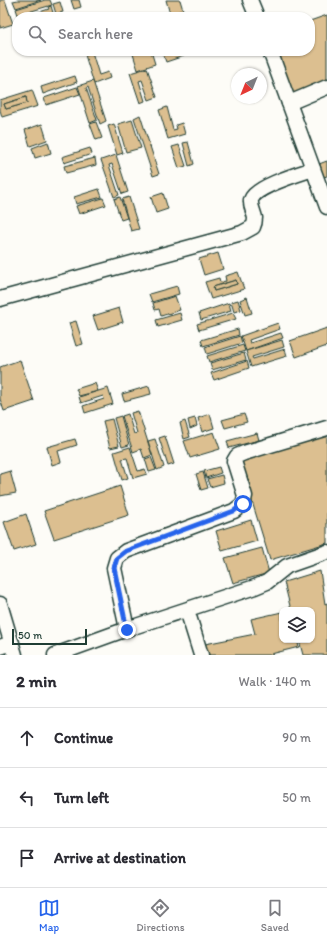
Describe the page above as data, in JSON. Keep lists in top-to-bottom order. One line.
{"scale_bar":"50 m","north":"bottom left","page":{"search":"Search here","scale":"50 m","heading":["2 min","Walk · 140 m"],"list":[["Continue","90 m"],["Turn left","50 m"],"Arrive at destination"],"nav":["Map","Directions","Saved"]}}
